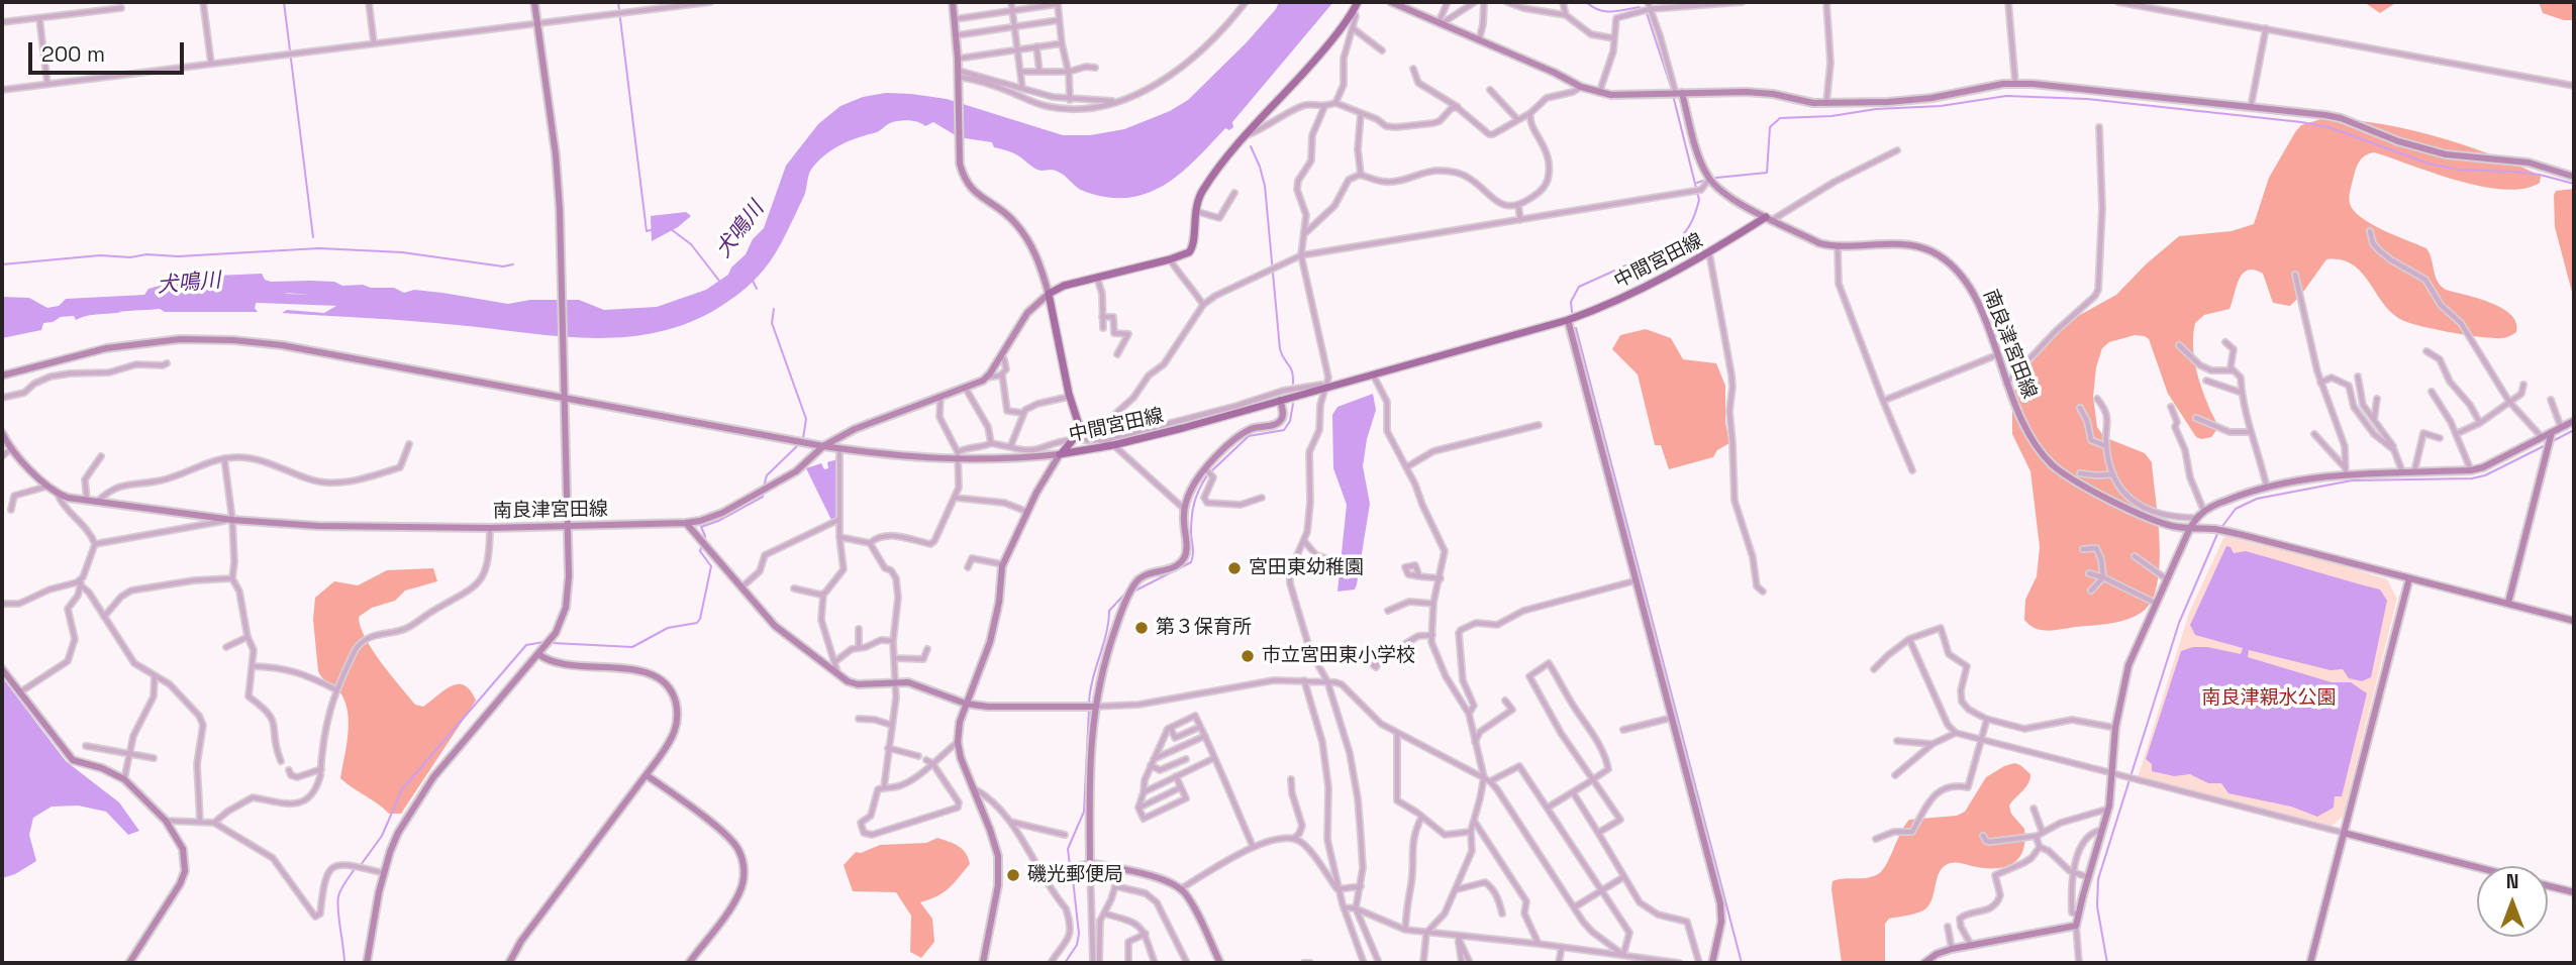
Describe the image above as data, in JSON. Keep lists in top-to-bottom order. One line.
{"streets":{"main road":["中間宮田線"],"street":["南良津宮田線"]},"crossings":[["中間宮田線","南良津宮田線"]],"water":["犬鳴川"],"parks":["南良津親水公園"],"places":["宮田東幼稚園","第３保育所","市立宮田東小学校","磯光郵便局"],"scale_bar":"200 m","north":"top"}
